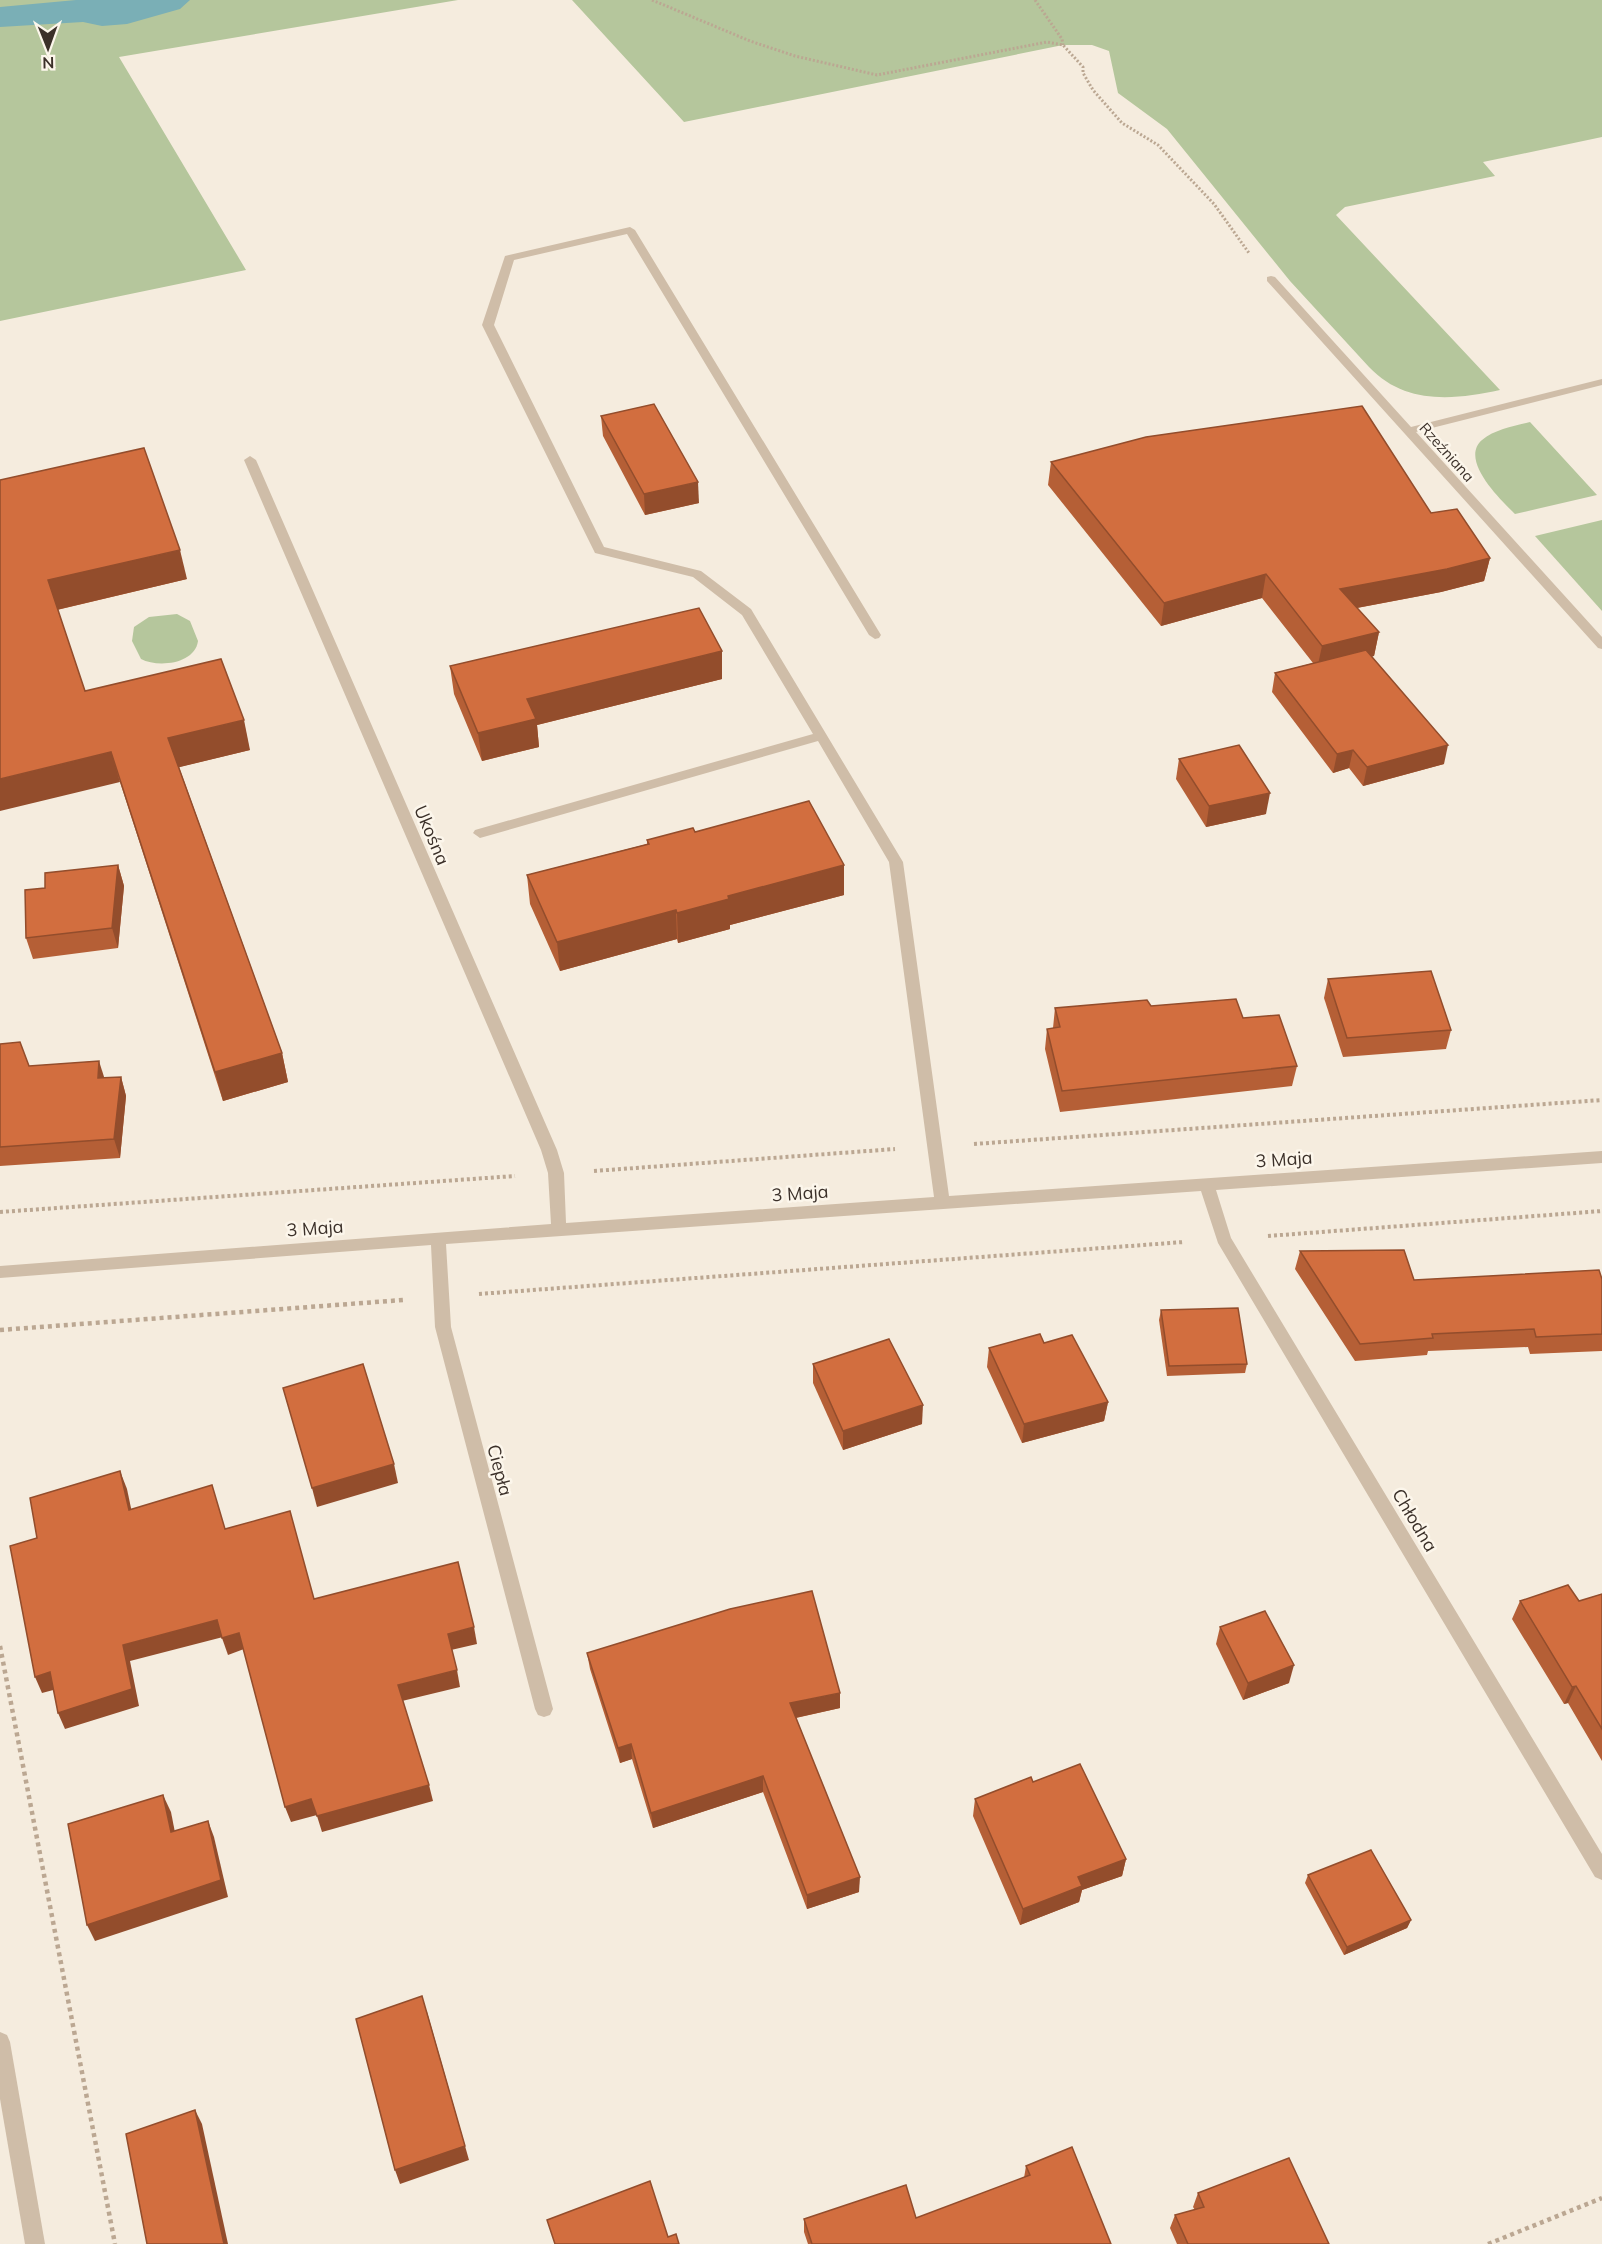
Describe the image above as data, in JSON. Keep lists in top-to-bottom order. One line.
{"streets":{"street":["Rzeźniana","Ukośna","3 Maja","Ciepła","Chłodna"]},"crossings":[["Ukośna","3 Maja"],["3 Maja","Ciepła"],["3 Maja","Chłodna"]],"north":"bottom"}
